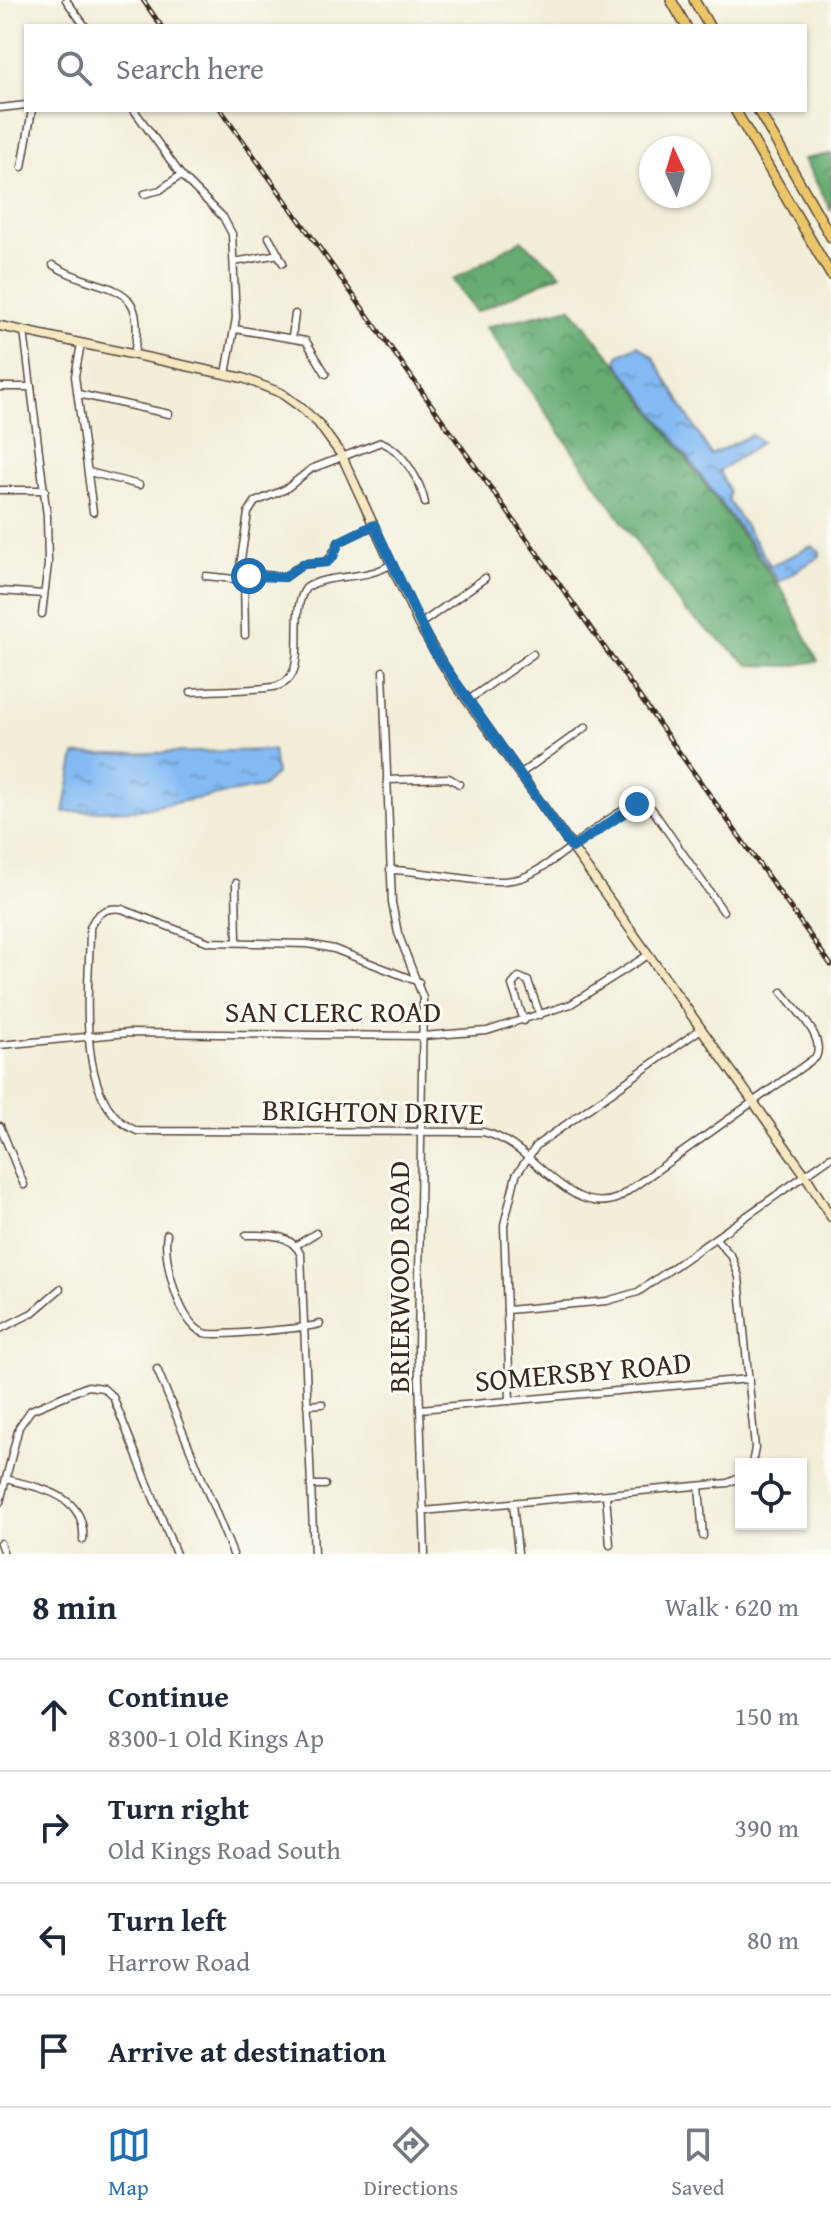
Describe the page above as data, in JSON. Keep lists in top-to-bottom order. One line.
{"streets":{"street":["SAN CLERC ROAD","BRIGHTON DRIVE","BRIERWOOD ROAD","SOMERSBY ROAD"]},"crossings":[["SAN CLERC ROAD","BRIGHTON DRIVE"],["SAN CLERC ROAD","BRIERWOOD ROAD"],["BRIGHTON DRIVE","BRIERWOOD ROAD"],["BRIERWOOD ROAD","SOMERSBY ROAD"]],"north":"top","page":{"search":"Search here","heading":["8 min","Walk · 620 m"],"list":[["Continue","8300-1 Old Kings Ap","150 m"],["Turn right","Old Kings Road South","390 m"],["Turn left","Harrow Road","80 m"],"Arrive at destination"],"nav":["Map","Directions","Saved"]}}
